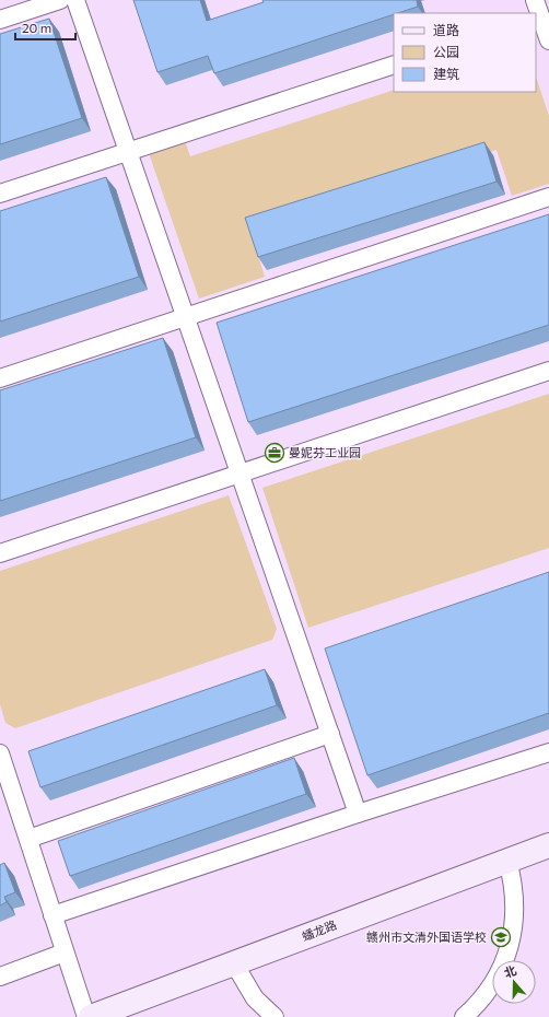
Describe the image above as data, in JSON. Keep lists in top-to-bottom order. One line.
{"streets":{"street":["蟠龙路"]},"places":{"office":["曼妮芬工业园"],"school or university":["赣州市文清外国语学校"]},"legend":["道路","公园","建筑"],"scale_bar":"20 m","north":"top"}
